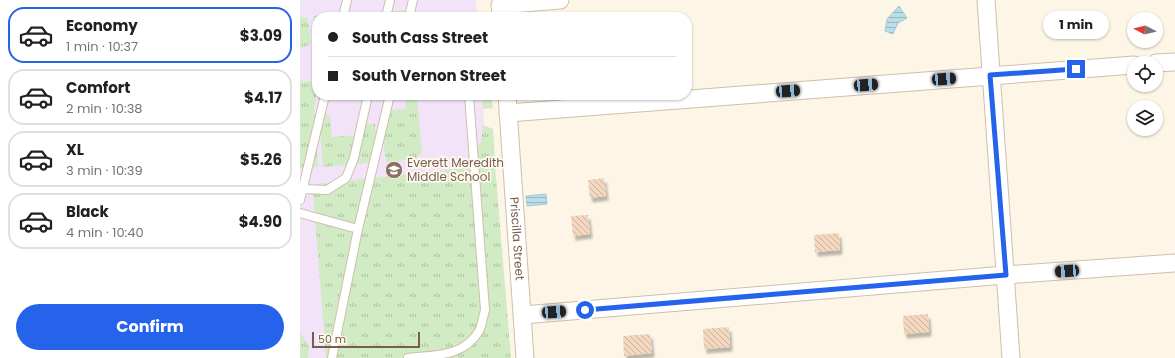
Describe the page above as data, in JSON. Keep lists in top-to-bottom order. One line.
{"streets":{"street":["Priscilla Street"]},"places":{"school or university":["Everett Meredith Middle School"]},"scale_bar":"50 m","north":"left","page":{"list":[{"name":"Economy","note":"1 min · 10:37","value":"$3.09"},{"name":"Comfort","note":"2 min · 10:38","value":"$4.17"},{"name":"XL","note":"3 min · 10:39","value":"$5.26"},{"name":"Black","note":"4 min · 10:40","value":"$4.90"}],"bubble":"1 min","banner":["South Cass Street","South Vernon Street"],"buttons":"Confirm","scale":"50 m"}}
